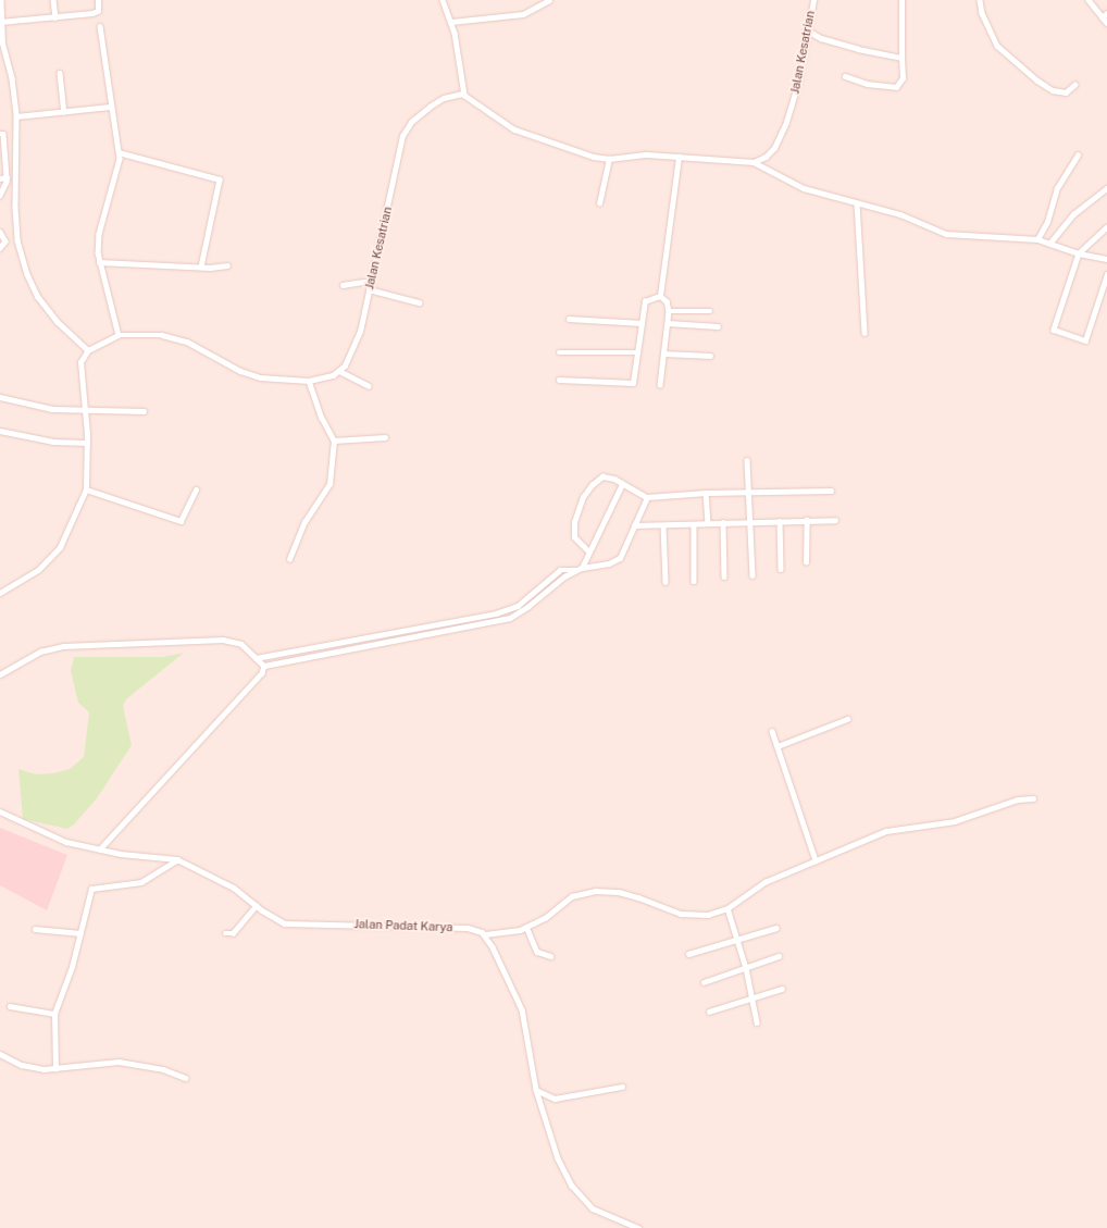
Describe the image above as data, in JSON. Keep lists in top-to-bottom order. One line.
{"streets":{"street":["Jalan Kesatrian","Jalan Padat Karya"]}}
